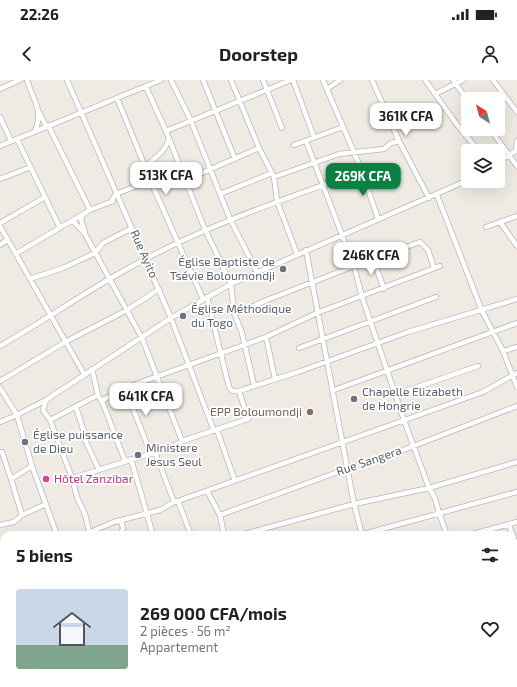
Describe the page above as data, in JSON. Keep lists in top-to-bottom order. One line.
{"streets":{"street":["Rue Ayito","Rue Sangera"]},"places":["Église Baptiste de Tsévie Boloumondji","Église Méthodique du Togo","Chapelle Elizabeth de Hongrie","EPP Boloumondji","Église puissance de Dieu","Ministere Jesus Seul","Hôtel Zanzibar"],"north":"top left","page":{"status":"22:26","header":"Doorstep","price":["361K CFA","513K CFA","269K CFA","246K CFA","641K CFA"],"heading":"5 biens","list":[{"name":"269 000 CFA/mois","note":"2 pièces · 56 m² · Appartement"}]}}
